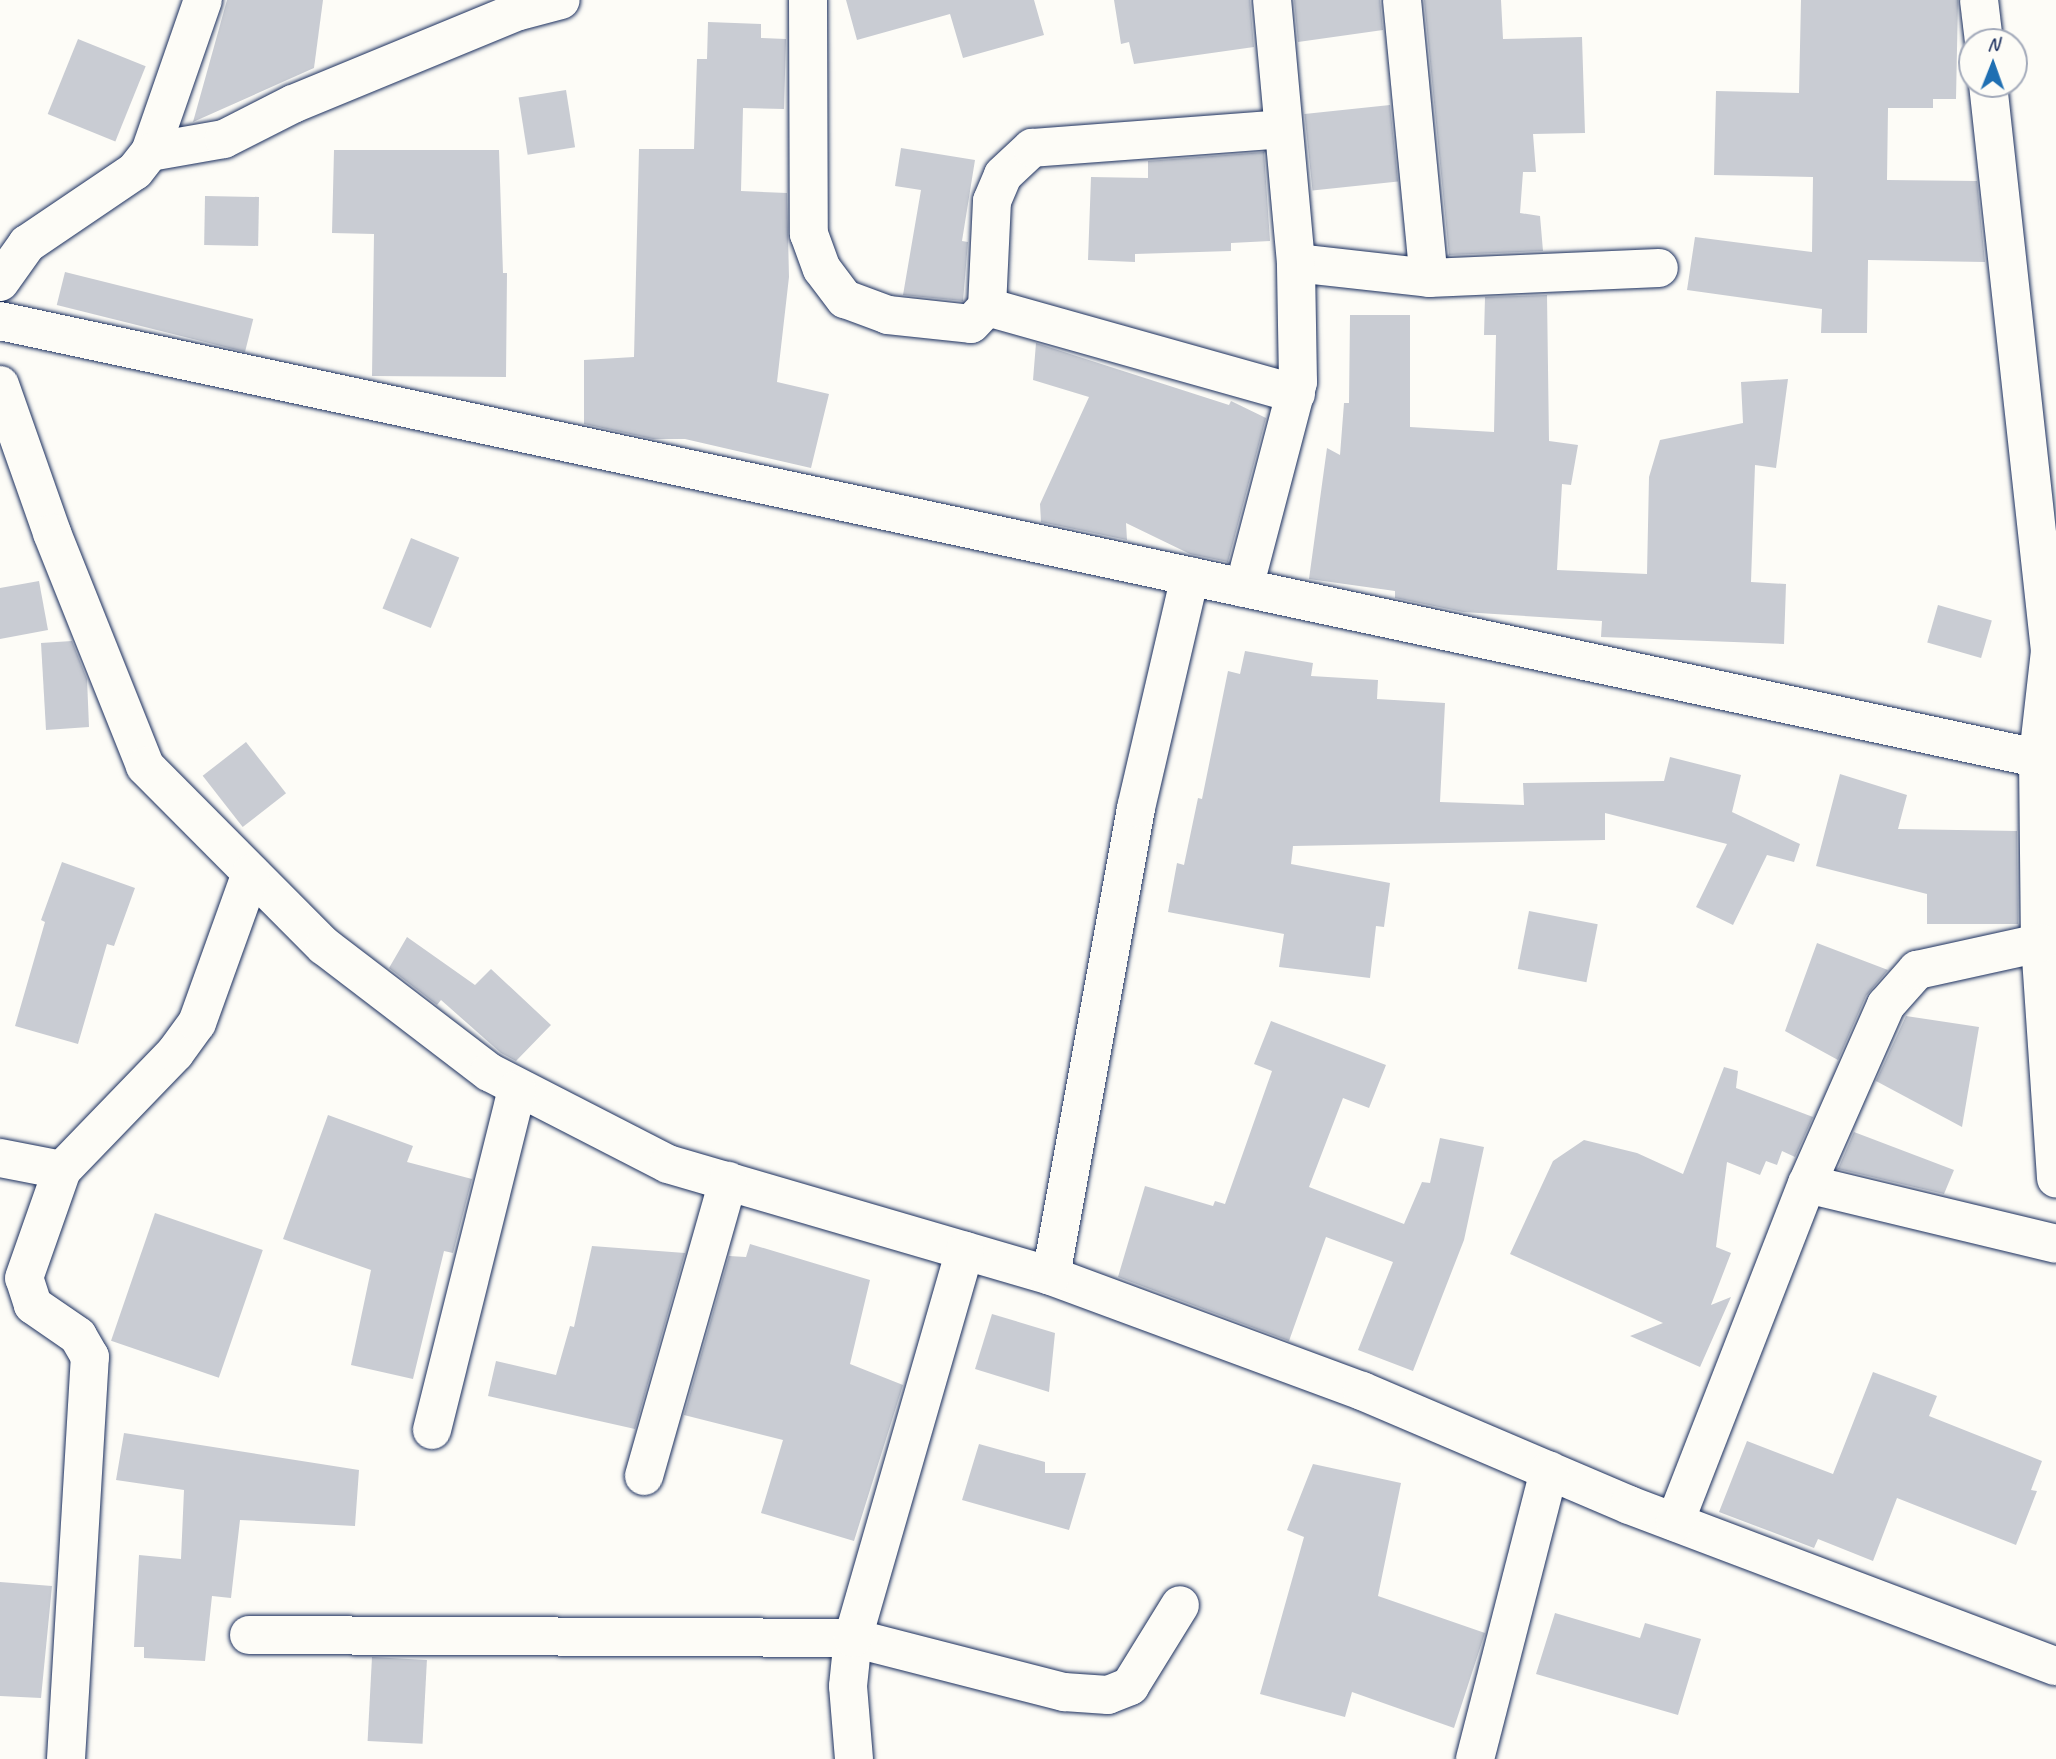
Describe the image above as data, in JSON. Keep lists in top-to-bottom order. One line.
{"north":"top"}
